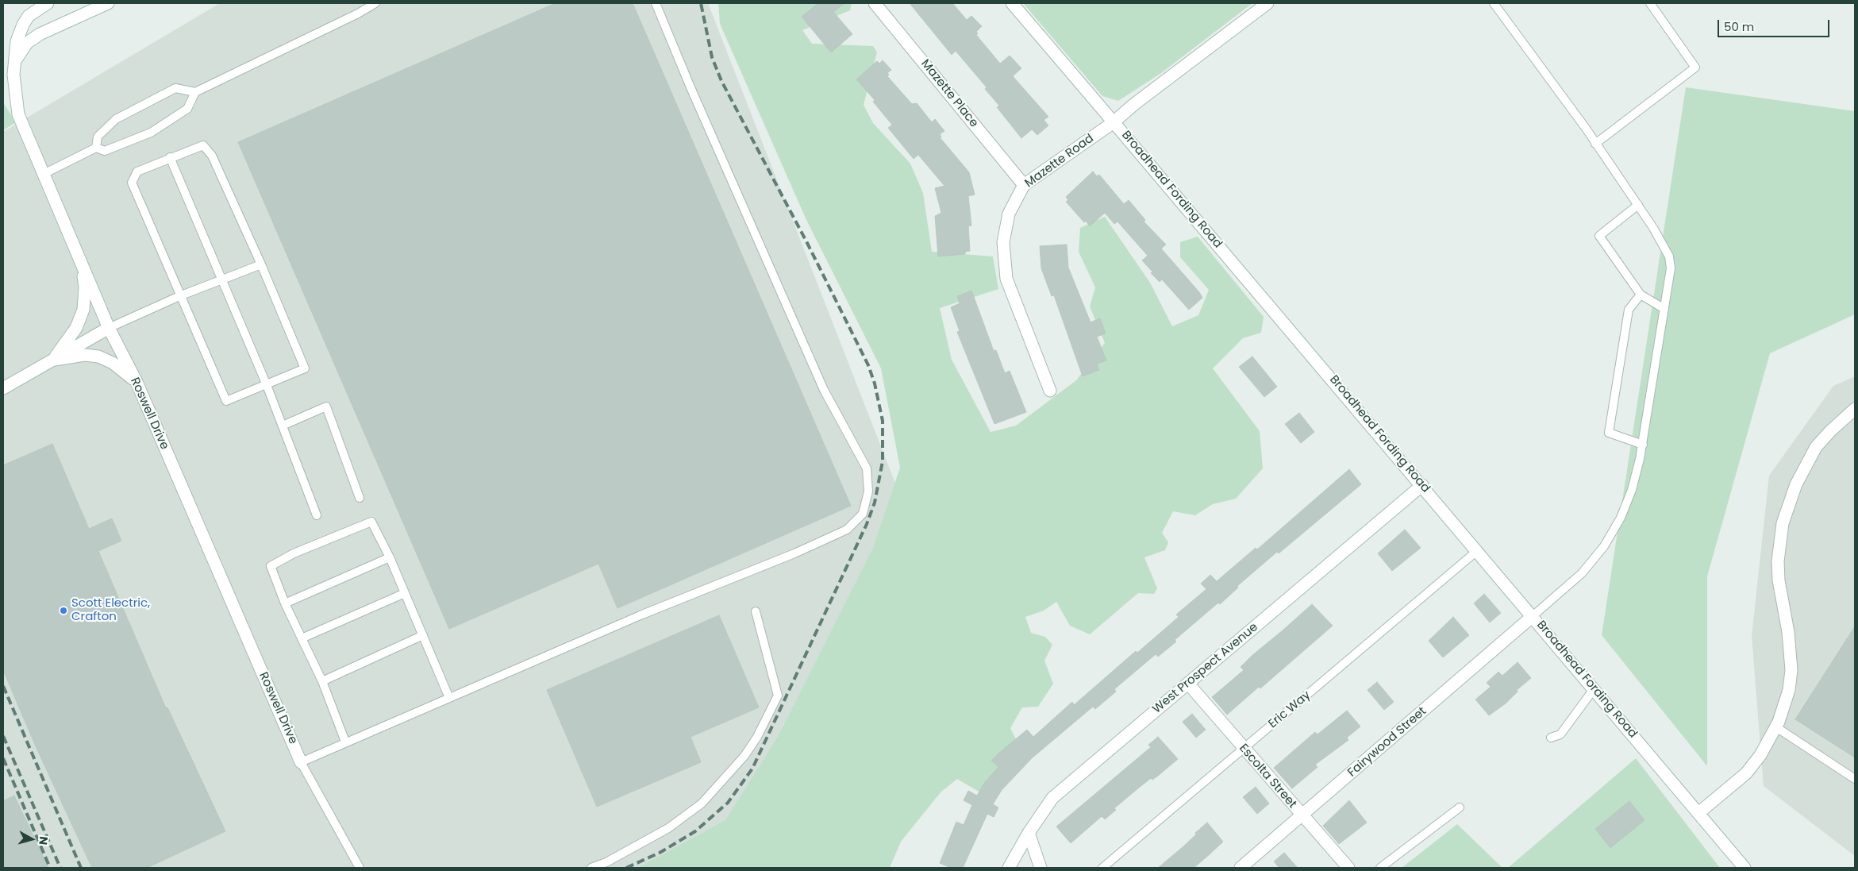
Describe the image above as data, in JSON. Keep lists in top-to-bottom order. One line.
{"streets":{"street":["Mazette Place","Mazette Road","Broadhead Fording Road","Roswell Drive","West Prospect Avenue","Fairywood Street","Escolta Street"],"lane":["Eric Way"]},"crossings":[["Mazette Place","Mazette Road"],["Mazette Road","Broadhead Fording Road"],["Broadhead Fording Road","West Prospect Avenue"],["Broadhead Fording Road","Eric Way"],["Broadhead Fording Road","Fairywood Street"],["West Prospect Avenue","Escolta Street"],["Eric Way","Escolta Street"],["Fairywood Street","Escolta Street"]],"places":["Scott Electric, Crafton"],"scale_bar":"50 m","north":"right"}
